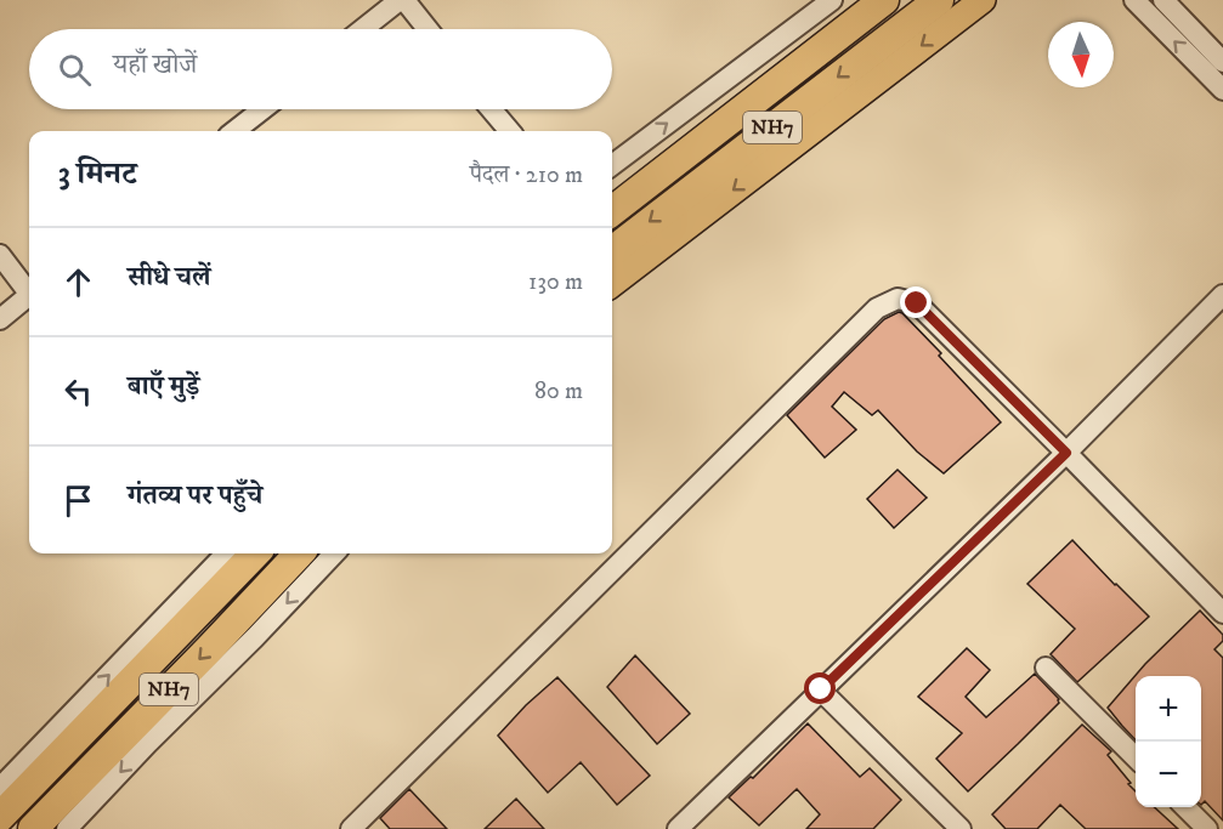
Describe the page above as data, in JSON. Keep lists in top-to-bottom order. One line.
{"streets":{"highway":["NH7"]},"north":"bottom","page":{"search":"यहाँ खोजें","heading":["3 मिनट","पैदल · 210 m"],"list":[["सीधे चलें","130 m"],["बाएँ मुड़ें","80 m"],"गंतव्य पर पहुँचे"],"map_buttons":["+","−"]}}
